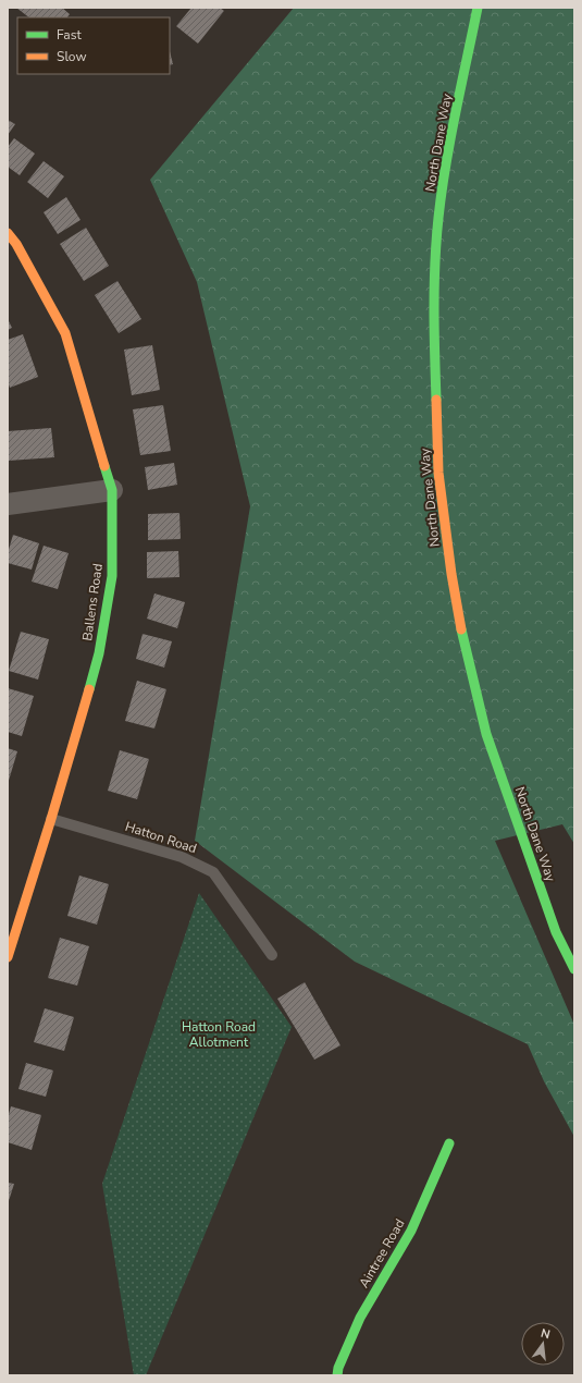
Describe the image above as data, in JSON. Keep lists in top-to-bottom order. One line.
{"streets":{"street":["North Dane Way","Ballens Road","Aintree Road"],"lane":["Hatton Road"]},"crossings":[["Ballens Road","Hatton Road"]],"parks":["Hatton Road Allotment"],"legend":["Fast","Slow"],"north":"top"}
